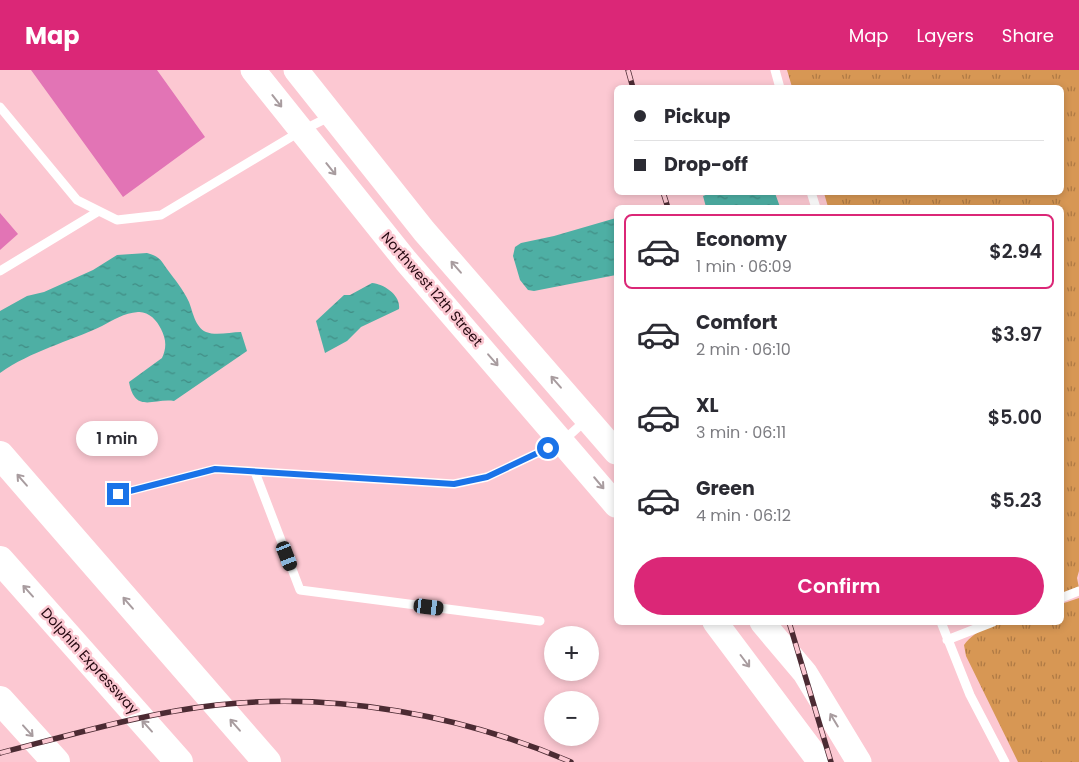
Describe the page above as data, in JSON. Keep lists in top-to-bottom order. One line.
{"streets":{"highway":["Dolphin Expressway"],"main road":["Northwest 12th Street"]},"page":{"header":"Map","nav":["Map","Layers","Share"],"banner":["Pickup","Drop-off"],"list":[{"name":"Economy","note":"1 min · 06:09","value":"$2.94"},{"name":"Comfort","note":"2 min · 06:10","value":"$3.97"},{"name":"XL","note":"3 min · 06:11","value":"$5.00"},{"name":"Green","note":"4 min · 06:12","value":"$5.23"}],"bubble":"1 min","buttons":"Confirm","map_buttons":["+","−"]}}
